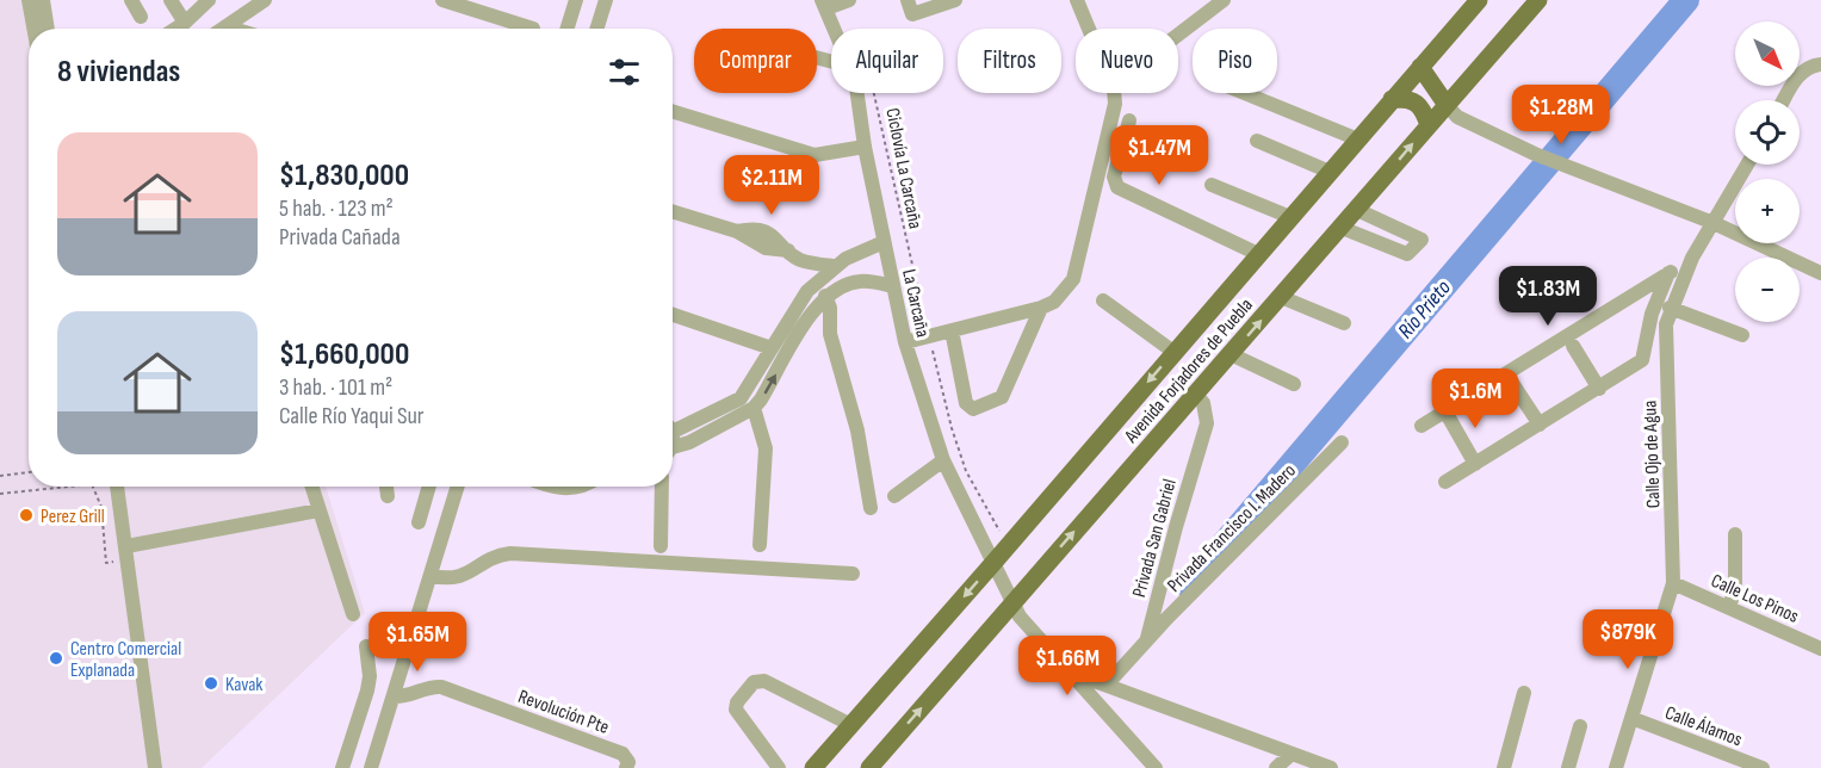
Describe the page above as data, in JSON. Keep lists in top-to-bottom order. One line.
{"streets":{"main road":["Avenida Forjadores de Puebla"],"street":["La Carcaña","Calle Ojo de Agua","Privada Francisco I. Madero","Privada San Gabriel","Calle Los Pinos","Revolución Pte","Calle Álamos"],"path":["Ciclovía La Carcaña"]},"crossings":[["Ciclovía La Carcaña","Avenida Forjadores de Puebla"],["La Carcaña","Avenida Forjadores de Puebla"],["Avenida Forjadores de Puebla","Privada San Gabriel"],["Calle Ojo de Agua","Calle Los Pinos"],["Calle Ojo de Agua","Calle Álamos"],["Privada Francisco I. Madero","Privada San Gabriel"]],"water":["Río Prieto"],"places":["Perez Grill","Centro Comercial Explanada","Kavak"],"north":"bottom right","page":{"map_buttons":["+","−"],"chip":["Comprar","Alquilar","Filtros","Nuevo","Piso"],"heading":"8 viviendas","price":["$1.28M","$1.47M","$2.11M","$1.83M","$1.6M","$879K","$1.65M","$1.66M"],"list":[{"name":"$1,830,000","note":"5 hab. · 123 m² · Privada Cañada"},{"name":"$1,660,000","note":"3 hab. · 101 m² · Calle Río Yaqui Sur"}]}}
